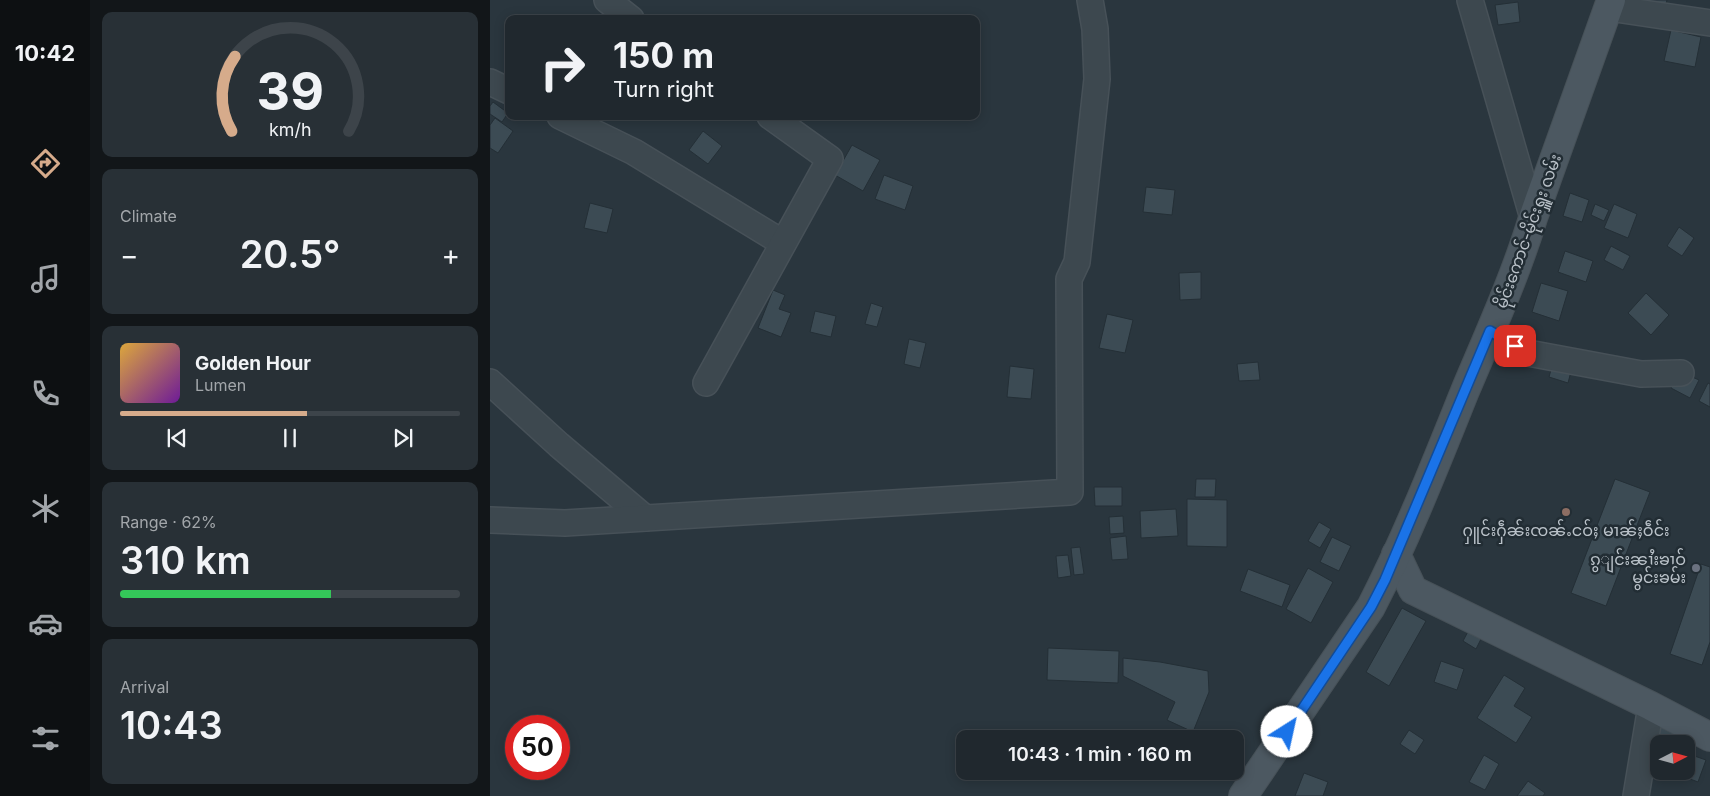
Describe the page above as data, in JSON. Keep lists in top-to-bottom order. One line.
{"streets":{"main road":["မိုင်းကောင်-မိုင်းရှူး လမ်း"]},"places":["ႁူင်းႁဵၼ်းၸၼ်ႉငဝ်ႈ မၢၼ်ႈဝဵင်း","ၵွျင်းၼၢႆးၶၢဝ် မွင်းၶမ်း"],"north":"right","page":{"tabs":"10:42","turn":["150 m","Turn right"],"tile":["Climate",["Range · 62%","310 km"],["Arrival","10:43"]],"heat":["−","20.5°","+"],"song":["Golden Hour","Lumen"],"limit":"50","trip":"10:43 · 1 min · 160 m","gauge":["39","km/h"]}}
